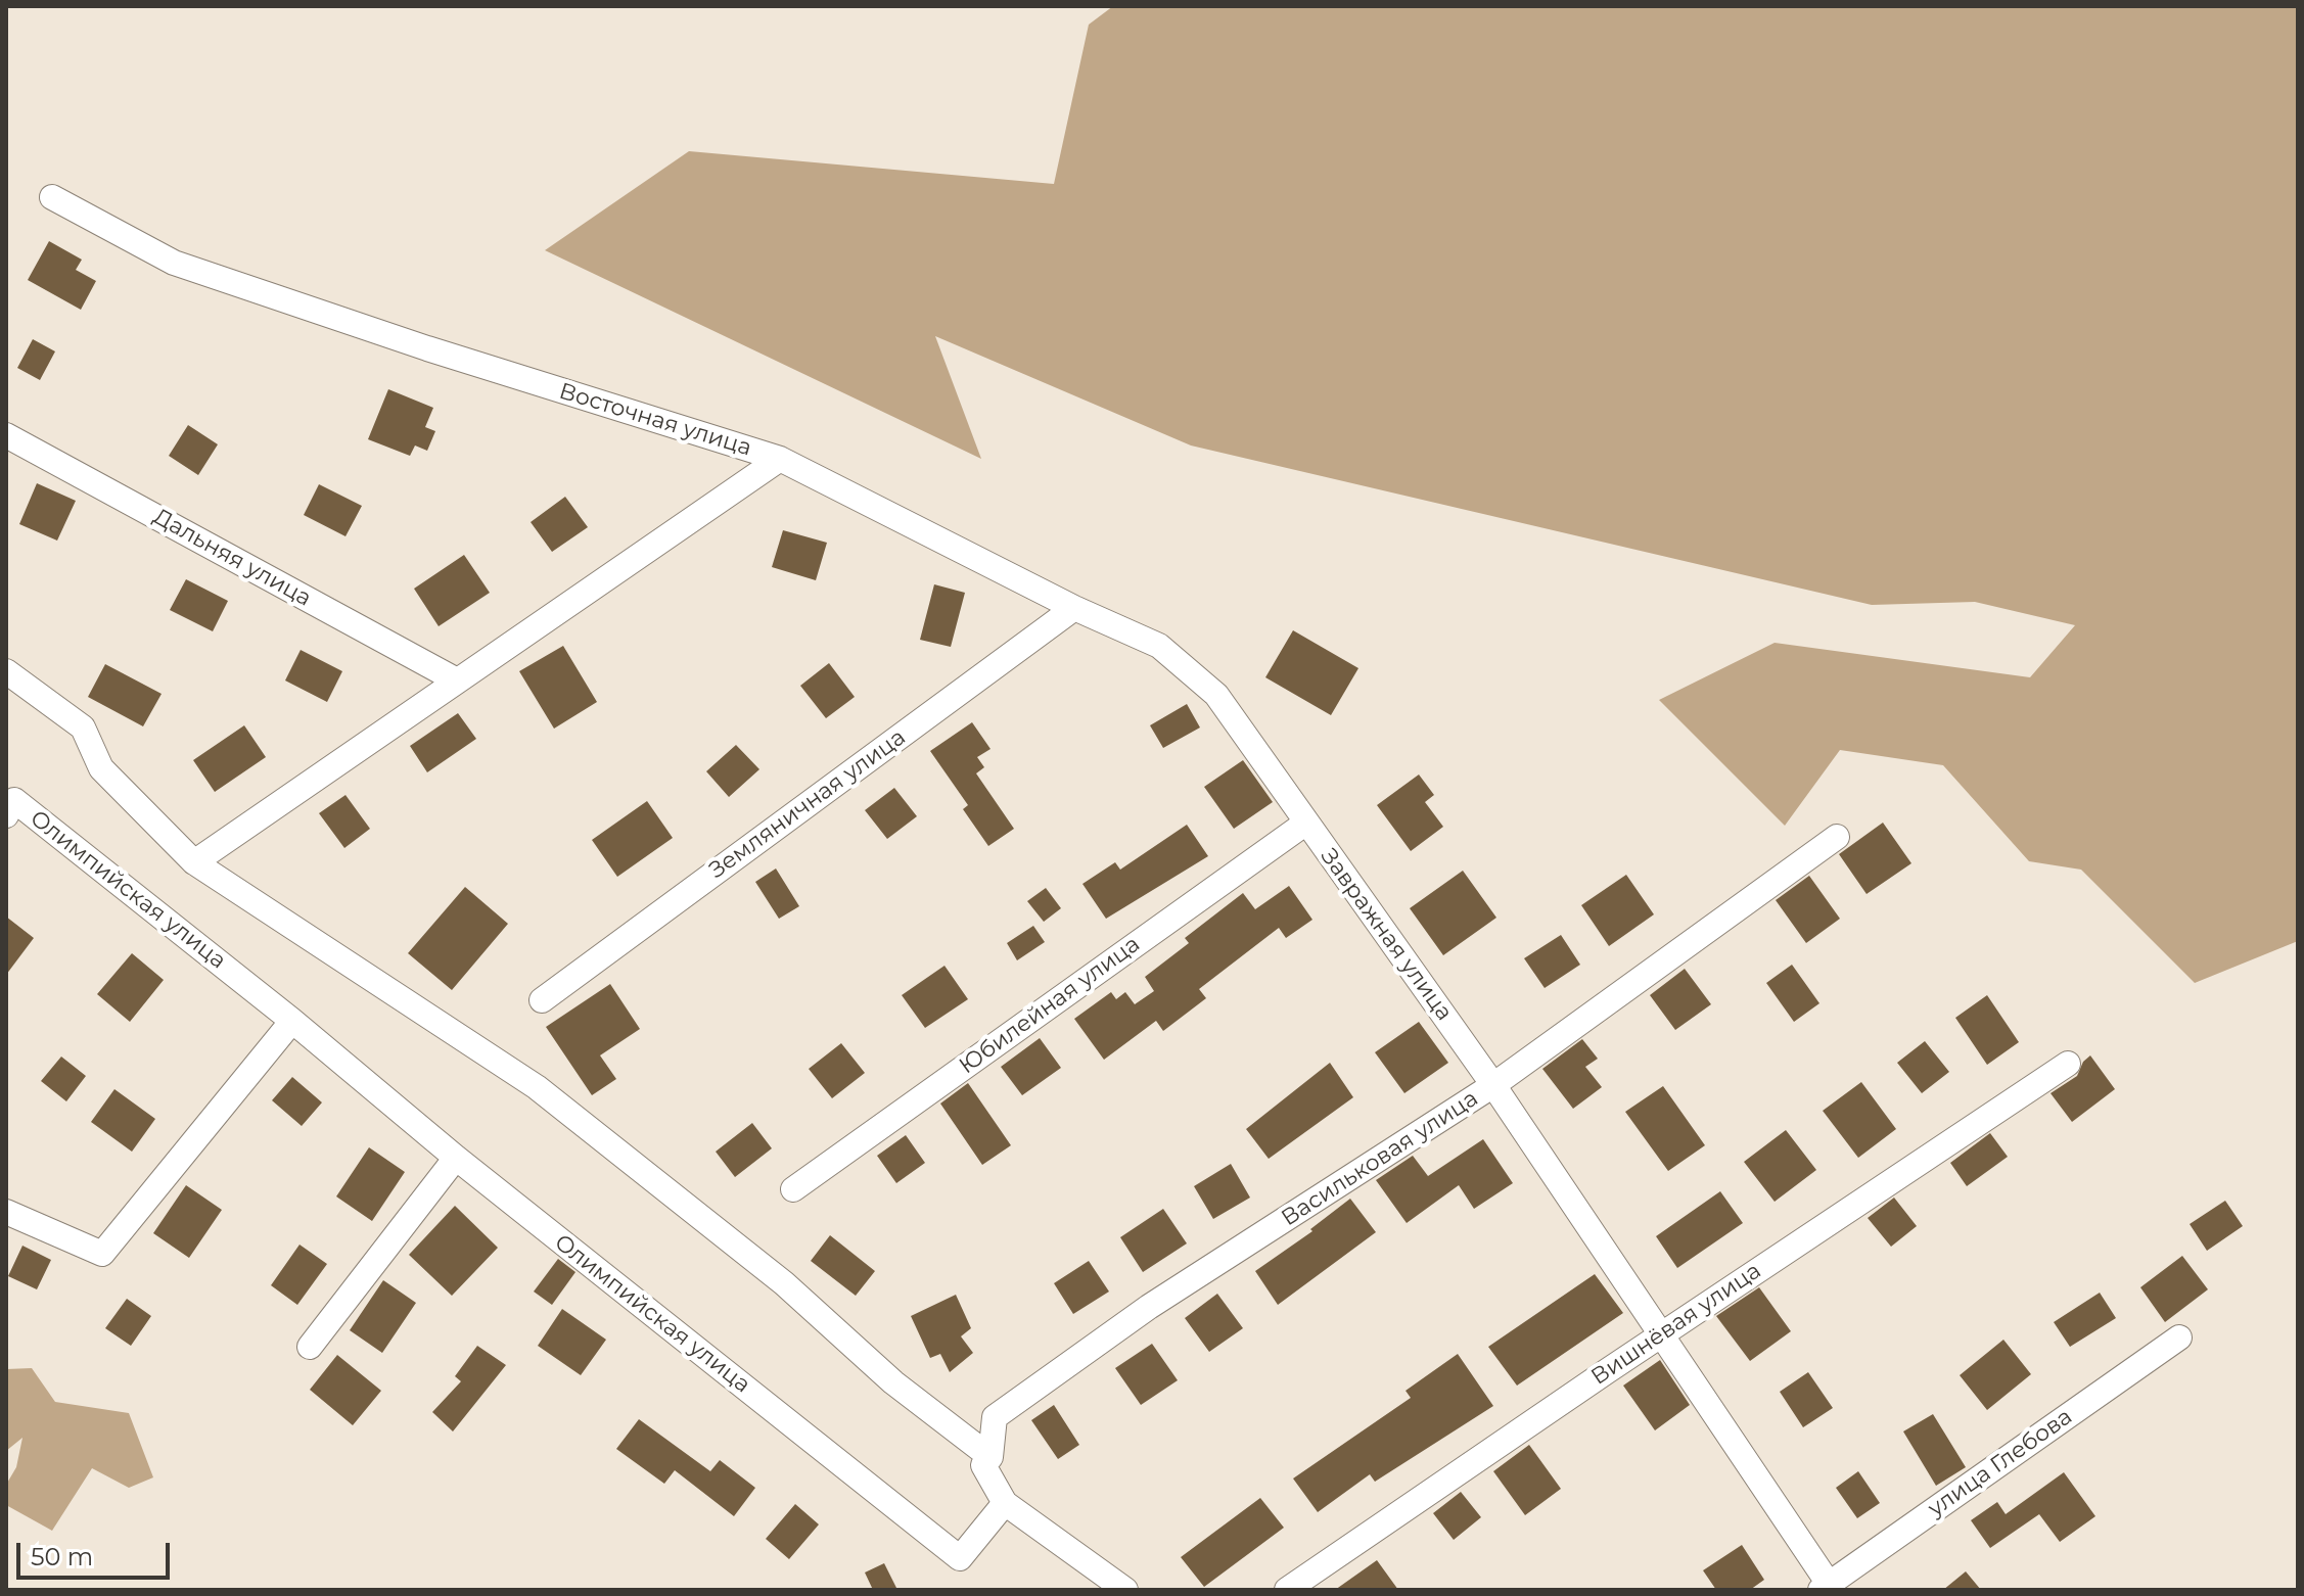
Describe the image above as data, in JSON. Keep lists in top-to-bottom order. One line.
{"streets":{"street":["Восточная улица","Дальняя улица","Земляничная улица","Олимпийская улица","Завражная улица","Юбилейная улица","Васильковая улица","Вишнёвая улица","улица Глебова"]},"crossings":[["Восточная улица","Дальняя улица"],["Восточная улица","Завражная улица"],["Земляничная улица","Завражная улица"],["Олимпийская улица","Васильковая улица"],["Завражная улица","Юбилейная улица"],["Завражная улица","Васильковая улица"],["Завражная улица","Вишнёвая улица"],["Завражная улица","улица Глебова"]],"scale_bar":"50 m"}
